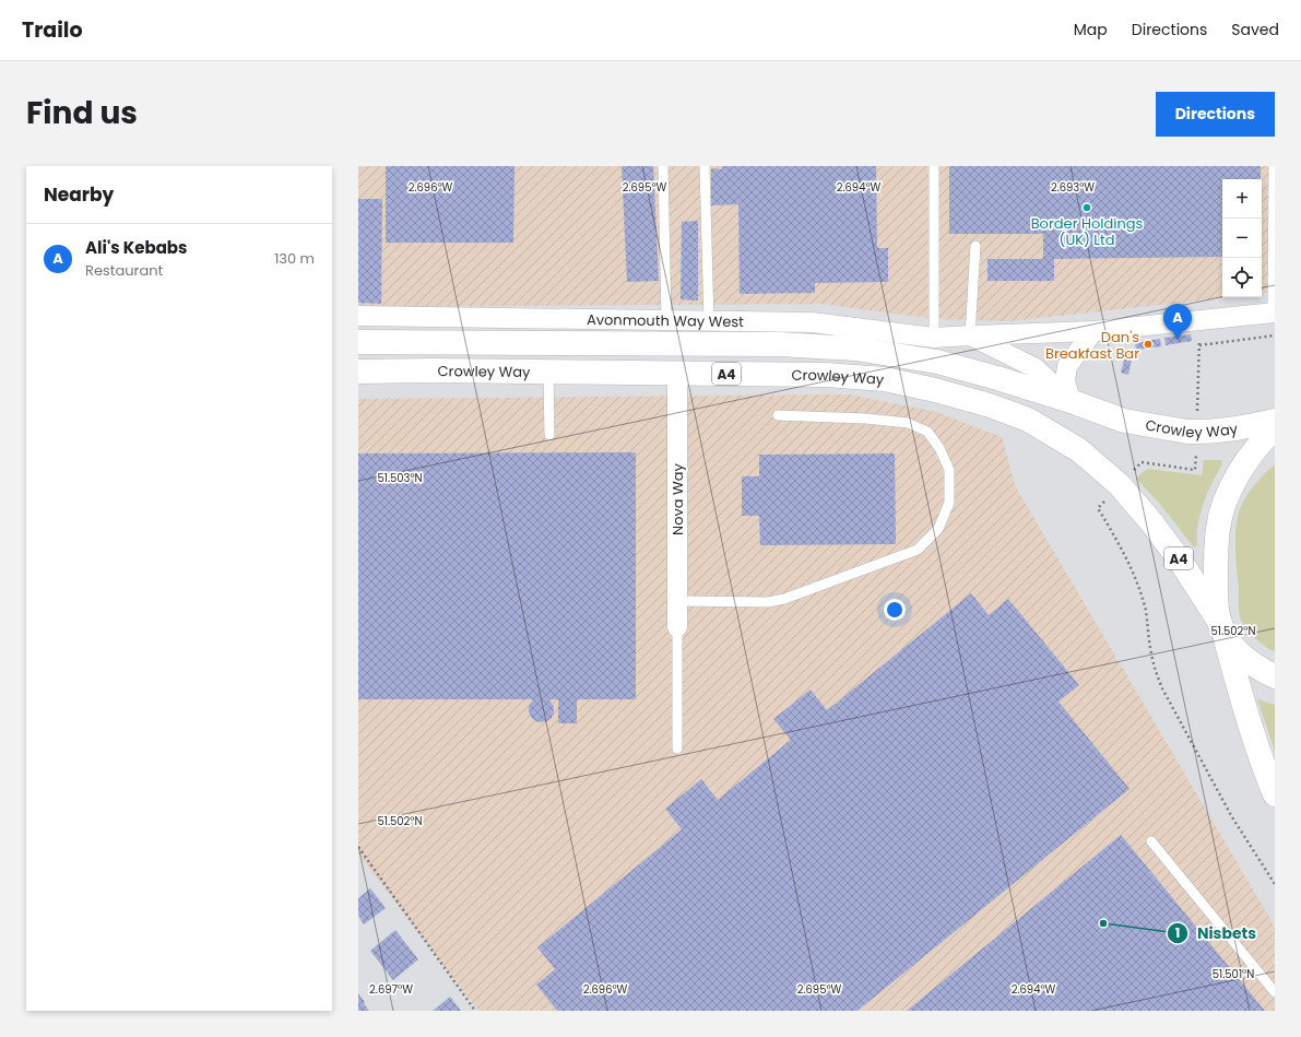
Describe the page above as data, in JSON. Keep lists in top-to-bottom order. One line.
{"streets":{"highway":["Crowley Way","A4"],"street":["Avonmouth Way West","Nova Way"]},"crossings":[["Avonmouth Way West","Crowley Way"],["Crowley Way","A4"],["Crowley Way","Nova Way"]],"places":["Border Holdings (UK) Ltd","Dan's Breakfast Bar","Nisbets"],"page":{"header":"Trailo","nav":["Map","Directions","Saved"],"title":"Find us","buttons":"Directions","heading":"Nearby","map_buttons":["+","−"],"list":[{"mark":"A","name":"Ali's Kebabs","note":"Restaurant","value":"130 m"}],"pins":"A"},"coordinates":["2.696°W","2.695°W","2.694°W","2.693°W","51.503°N","51.502°N","51.501°N","2.697°W"]}
